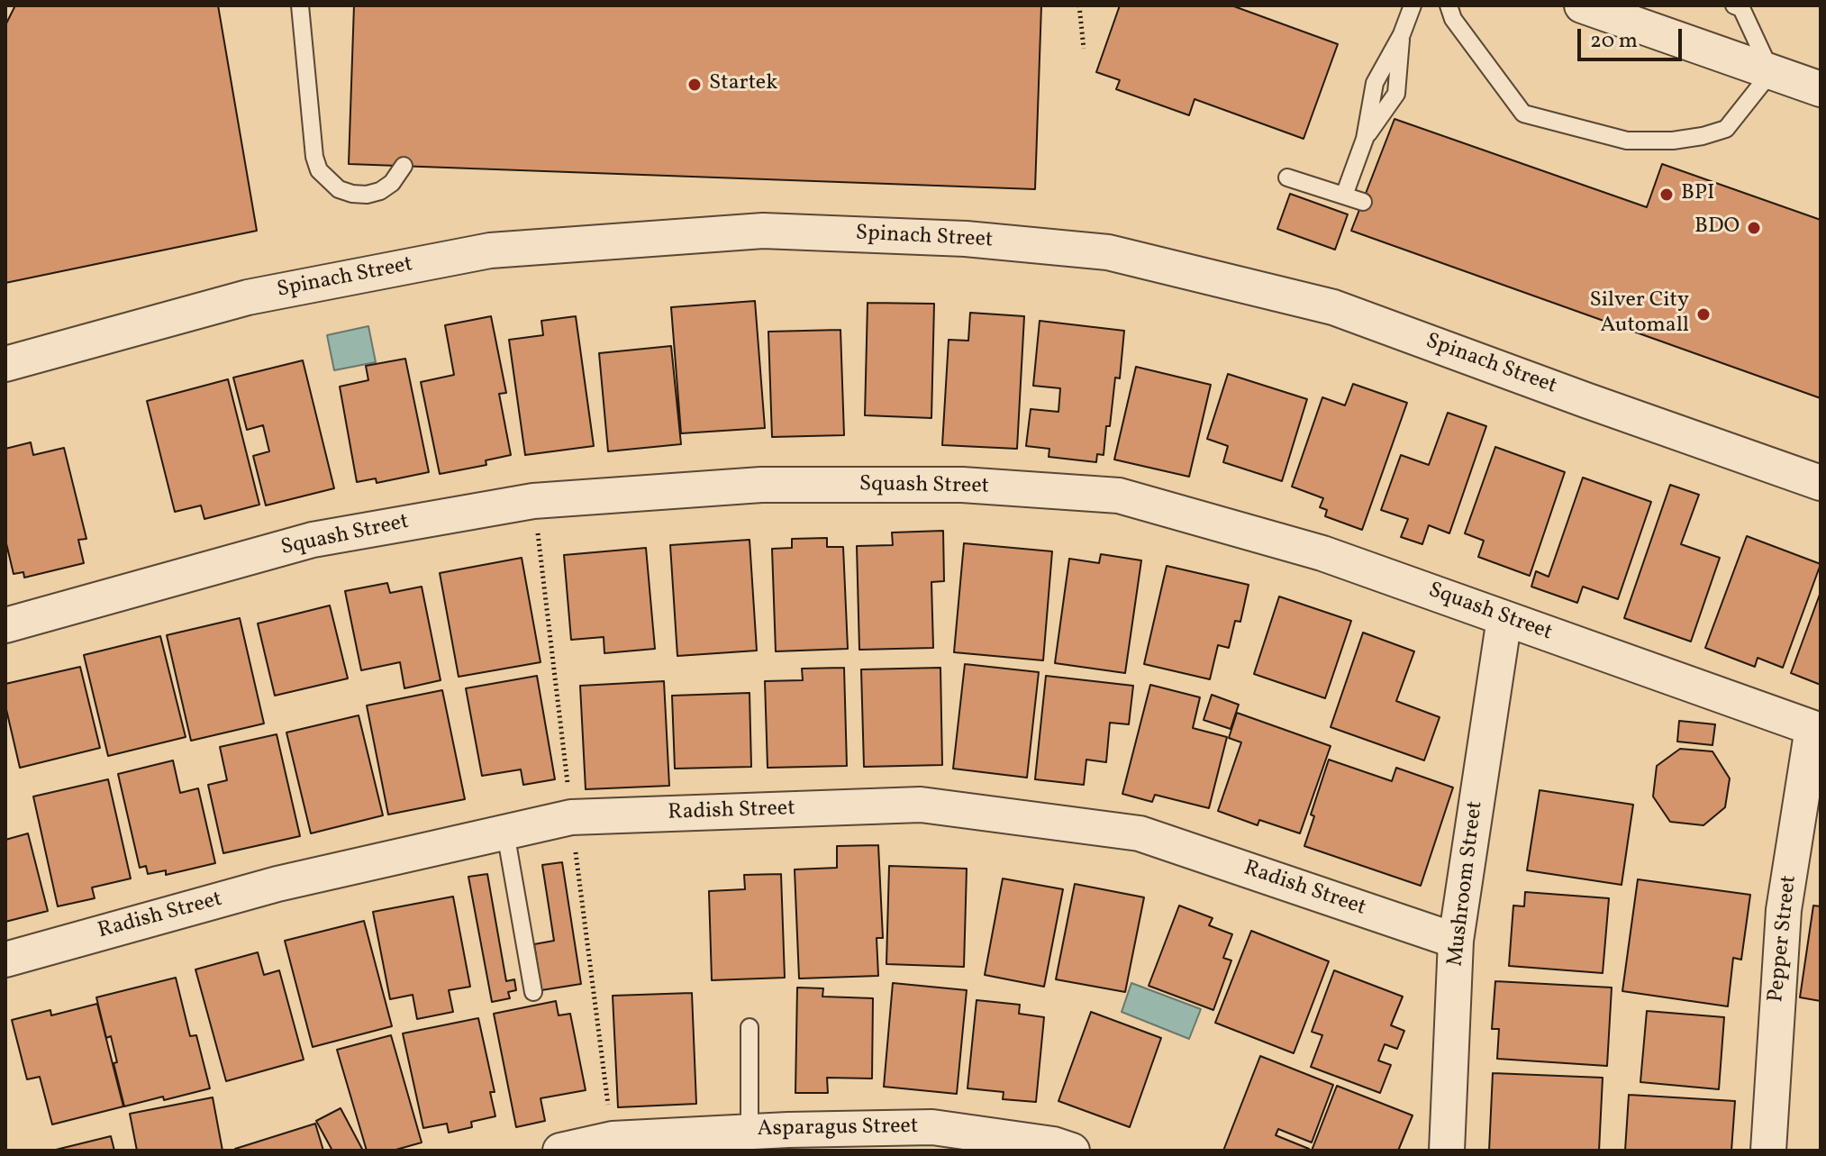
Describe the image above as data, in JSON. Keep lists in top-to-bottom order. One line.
{"streets":{"street":["Spinach Street","Squash Street","Radish Street","Mushroom Street","Pepper Street","Asparagus Street"]},"crossings":[["Squash Street","Mushroom Street"],["Squash Street","Pepper Street"],["Radish Street","Mushroom Street"]],"places":["Startek","BPI","BDO","Silver City Automall"],"scale_bar":"20 m"}
